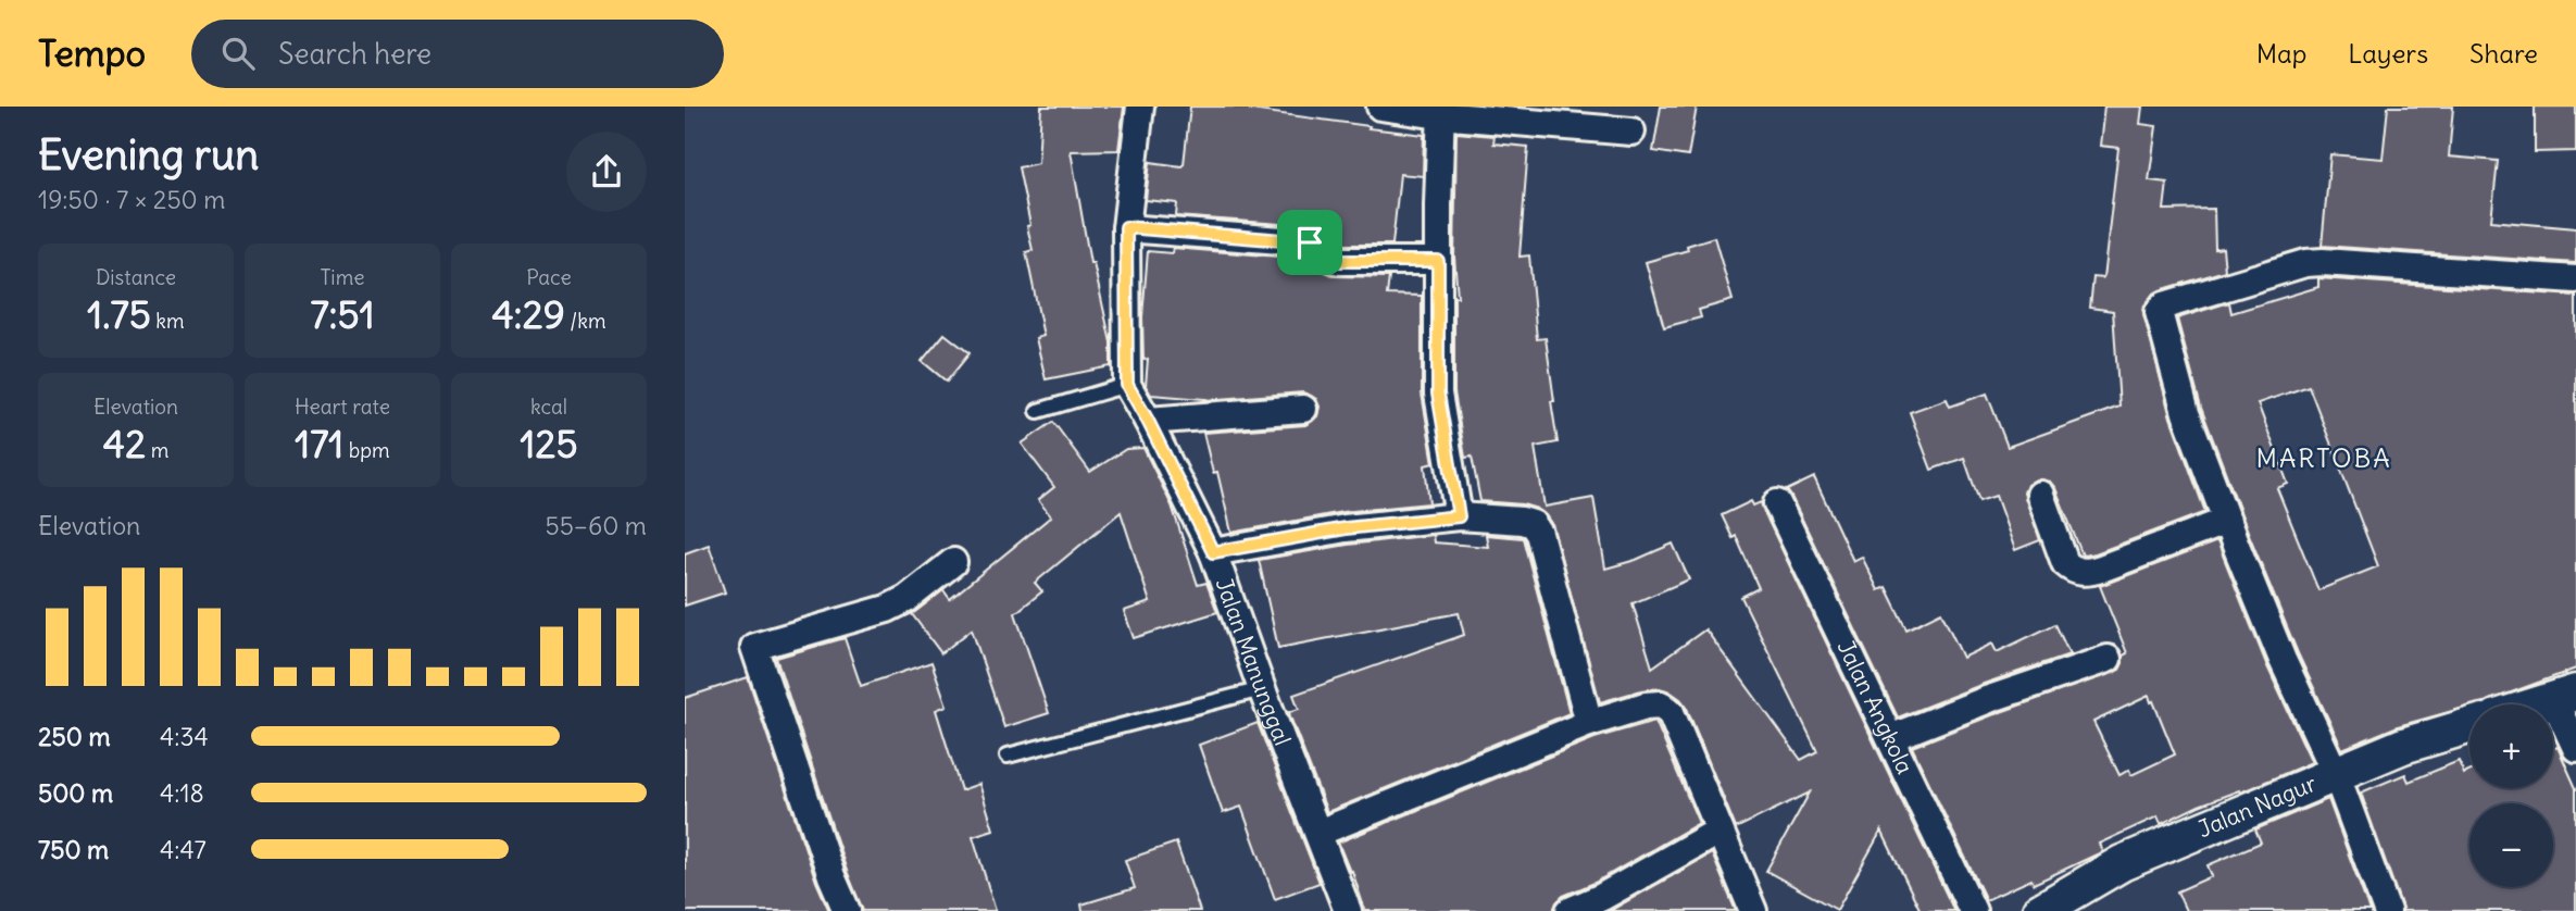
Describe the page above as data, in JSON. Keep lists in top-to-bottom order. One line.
{"streets":{"street":["Jalan Manunggal","Jalan Angkola","Jalan Nagur"]},"districts":["MARTOBA"],"page":{"header":"Tempo","search":"Search here","nav":["Map","Layers","Share"],"heading":["Evening run","19:50 · 7 × 250 m"],"stats":[["Distance","1.75 km"],["Time","7:51"],["Pace","4:29 /km"],["Elevation","42 m"],["Heart rate","171 bpm"],["kcal","125"]],"chart":["Elevation","55–60 m"],"map_buttons":["+","−"],"list":[{"name":"250 m","note":"4:34"},{"name":"500 m","note":"4:18"},{"name":"750 m","note":"4:47"}]}}
